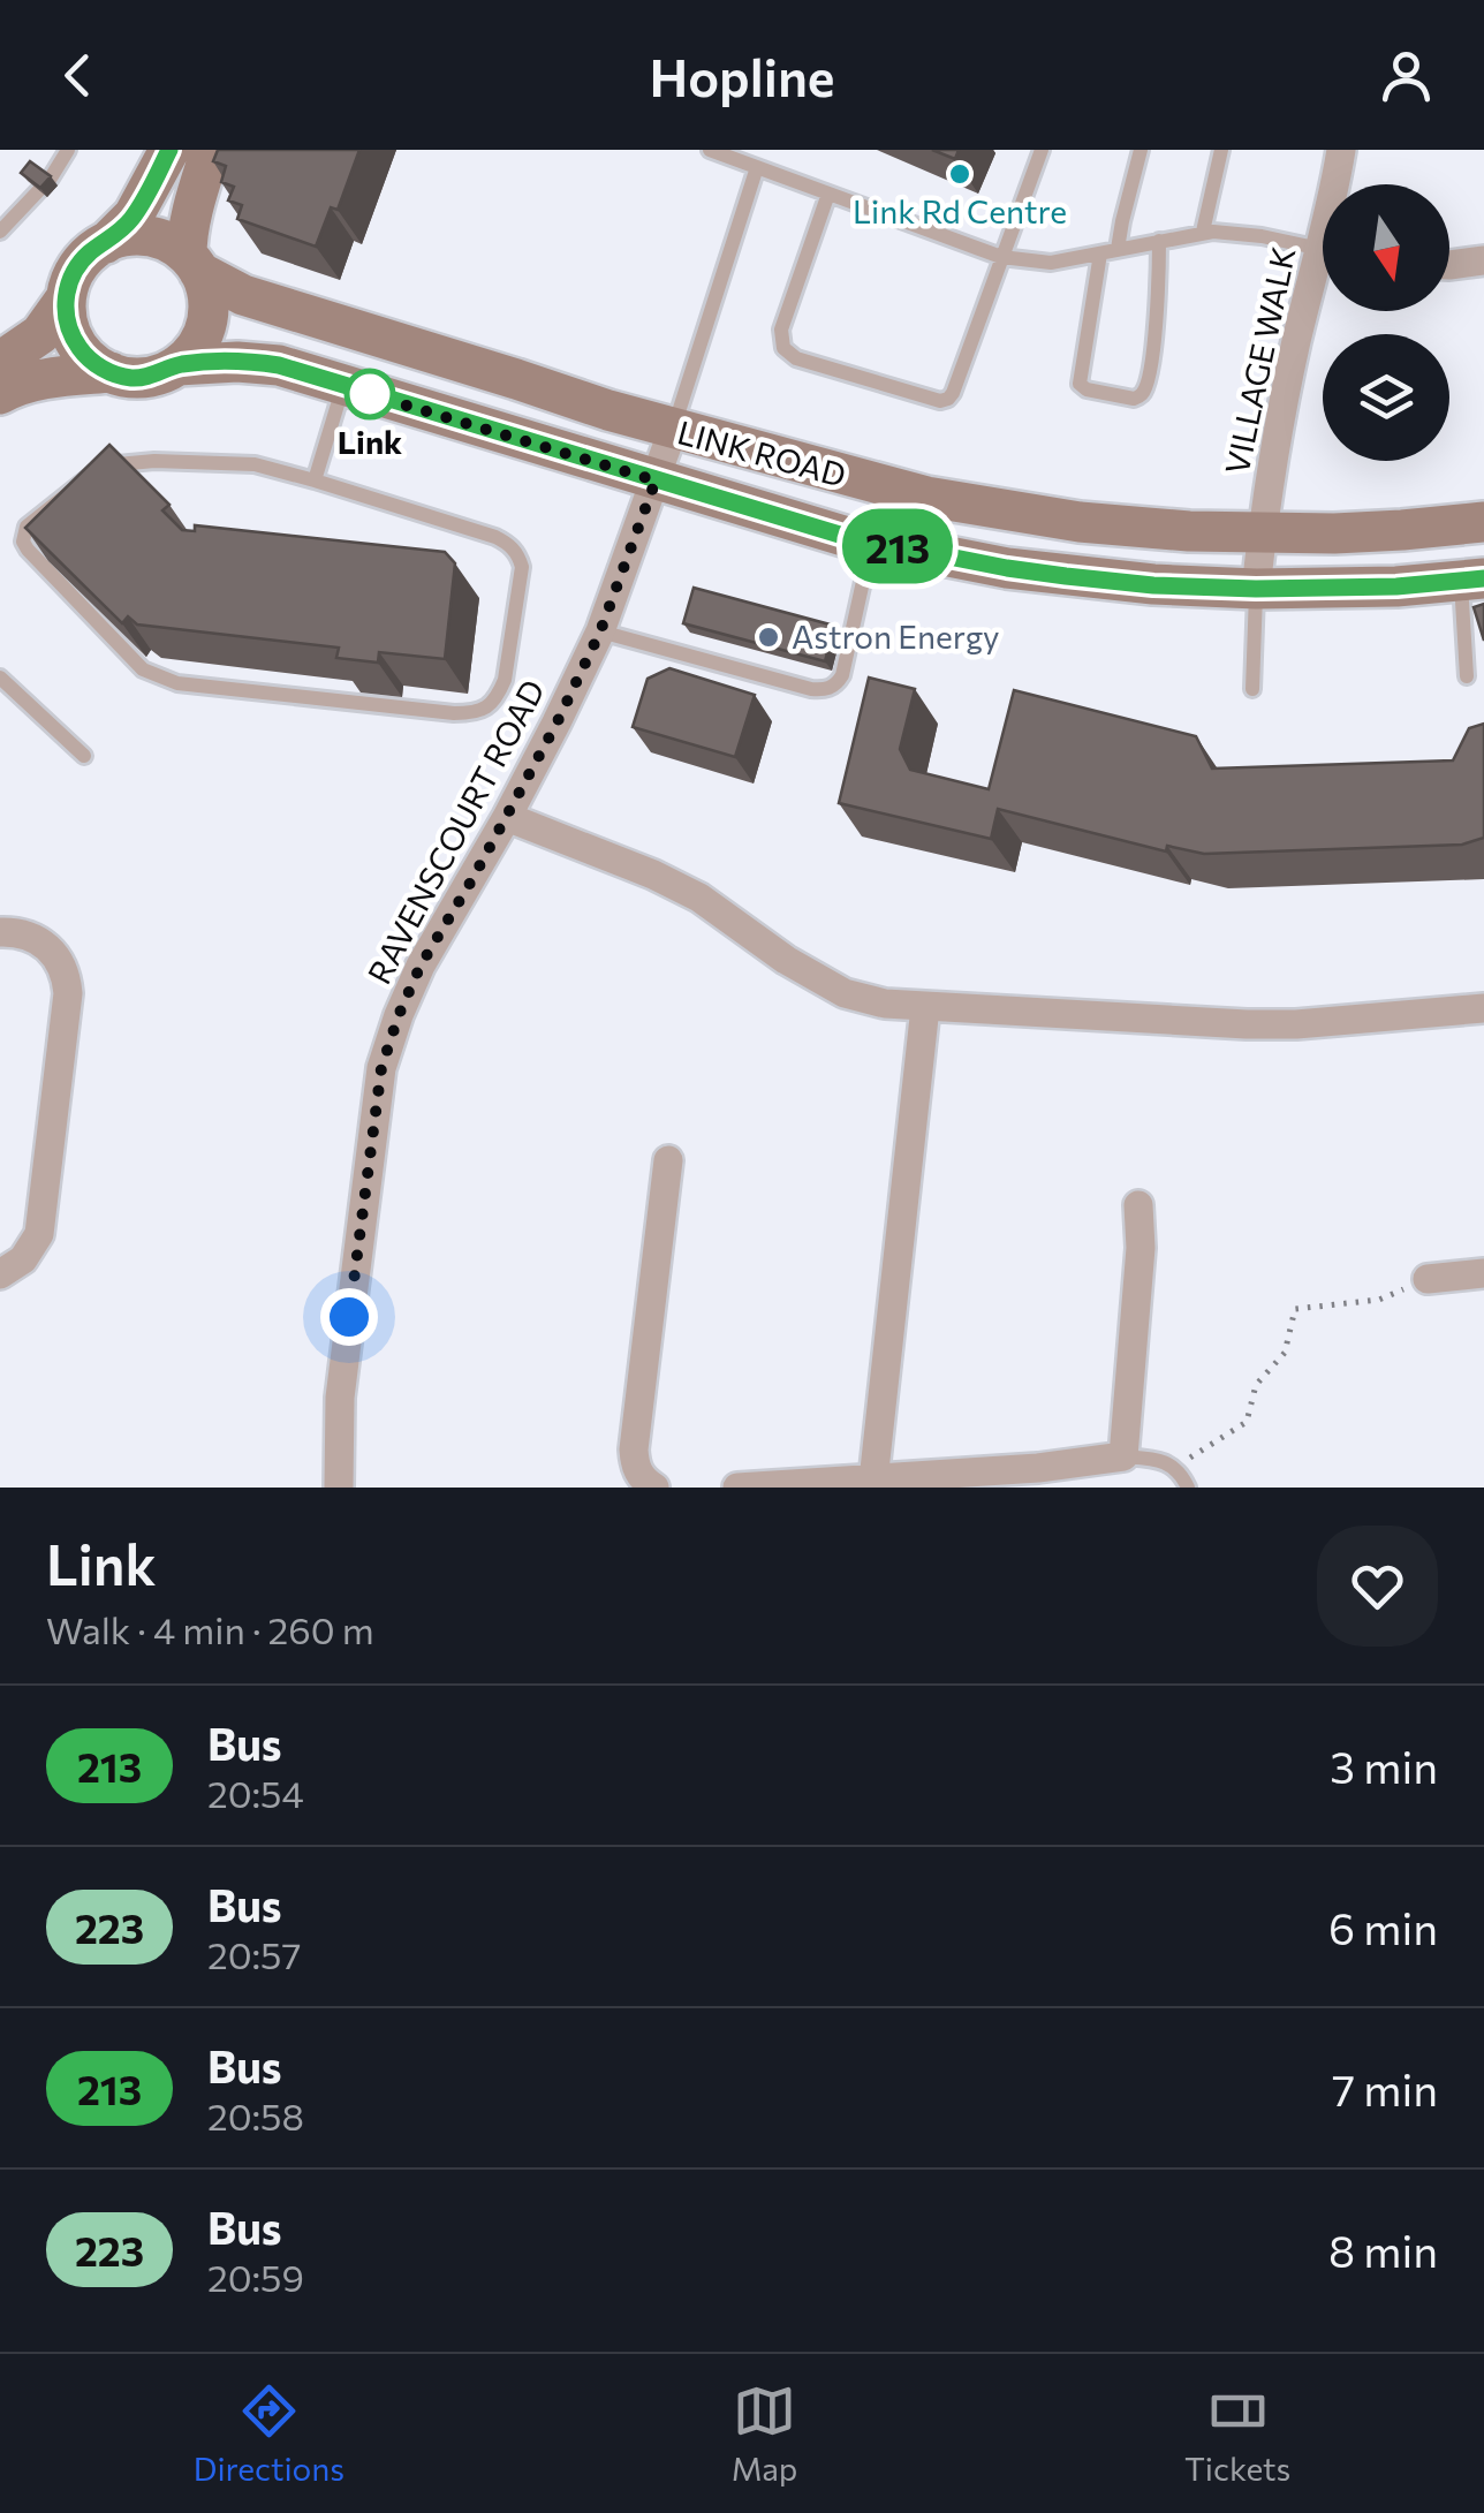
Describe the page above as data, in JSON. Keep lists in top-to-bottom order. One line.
{"streets":{"street":["VILLAGE WALK","LINK ROAD","RAVENSCOURT ROAD"]},"crossings":[["VILLAGE WALK","LINK ROAD"],["LINK ROAD","RAVENSCOURT ROAD"]],"places":["Link Rd Centre","Link","Astron Energy"],"lines":["bus line 213"],"north":"bottom","page":{"header":"Hopline","on_map":"213","heading":["Link","Walk · 4 min · 260 m"],"list":[{"mark":"213","name":"Bus","note":"20:54","value":"3 min"},{"mark":"223","name":"Bus","note":"20:57","value":"6 min"},{"mark":"213","name":"Bus","note":"20:58","value":"7 min"},{"mark":"223","name":"Bus","note":"20:59","value":"8 min"}],"tabs":["Directions","Map","Tickets"]}}
